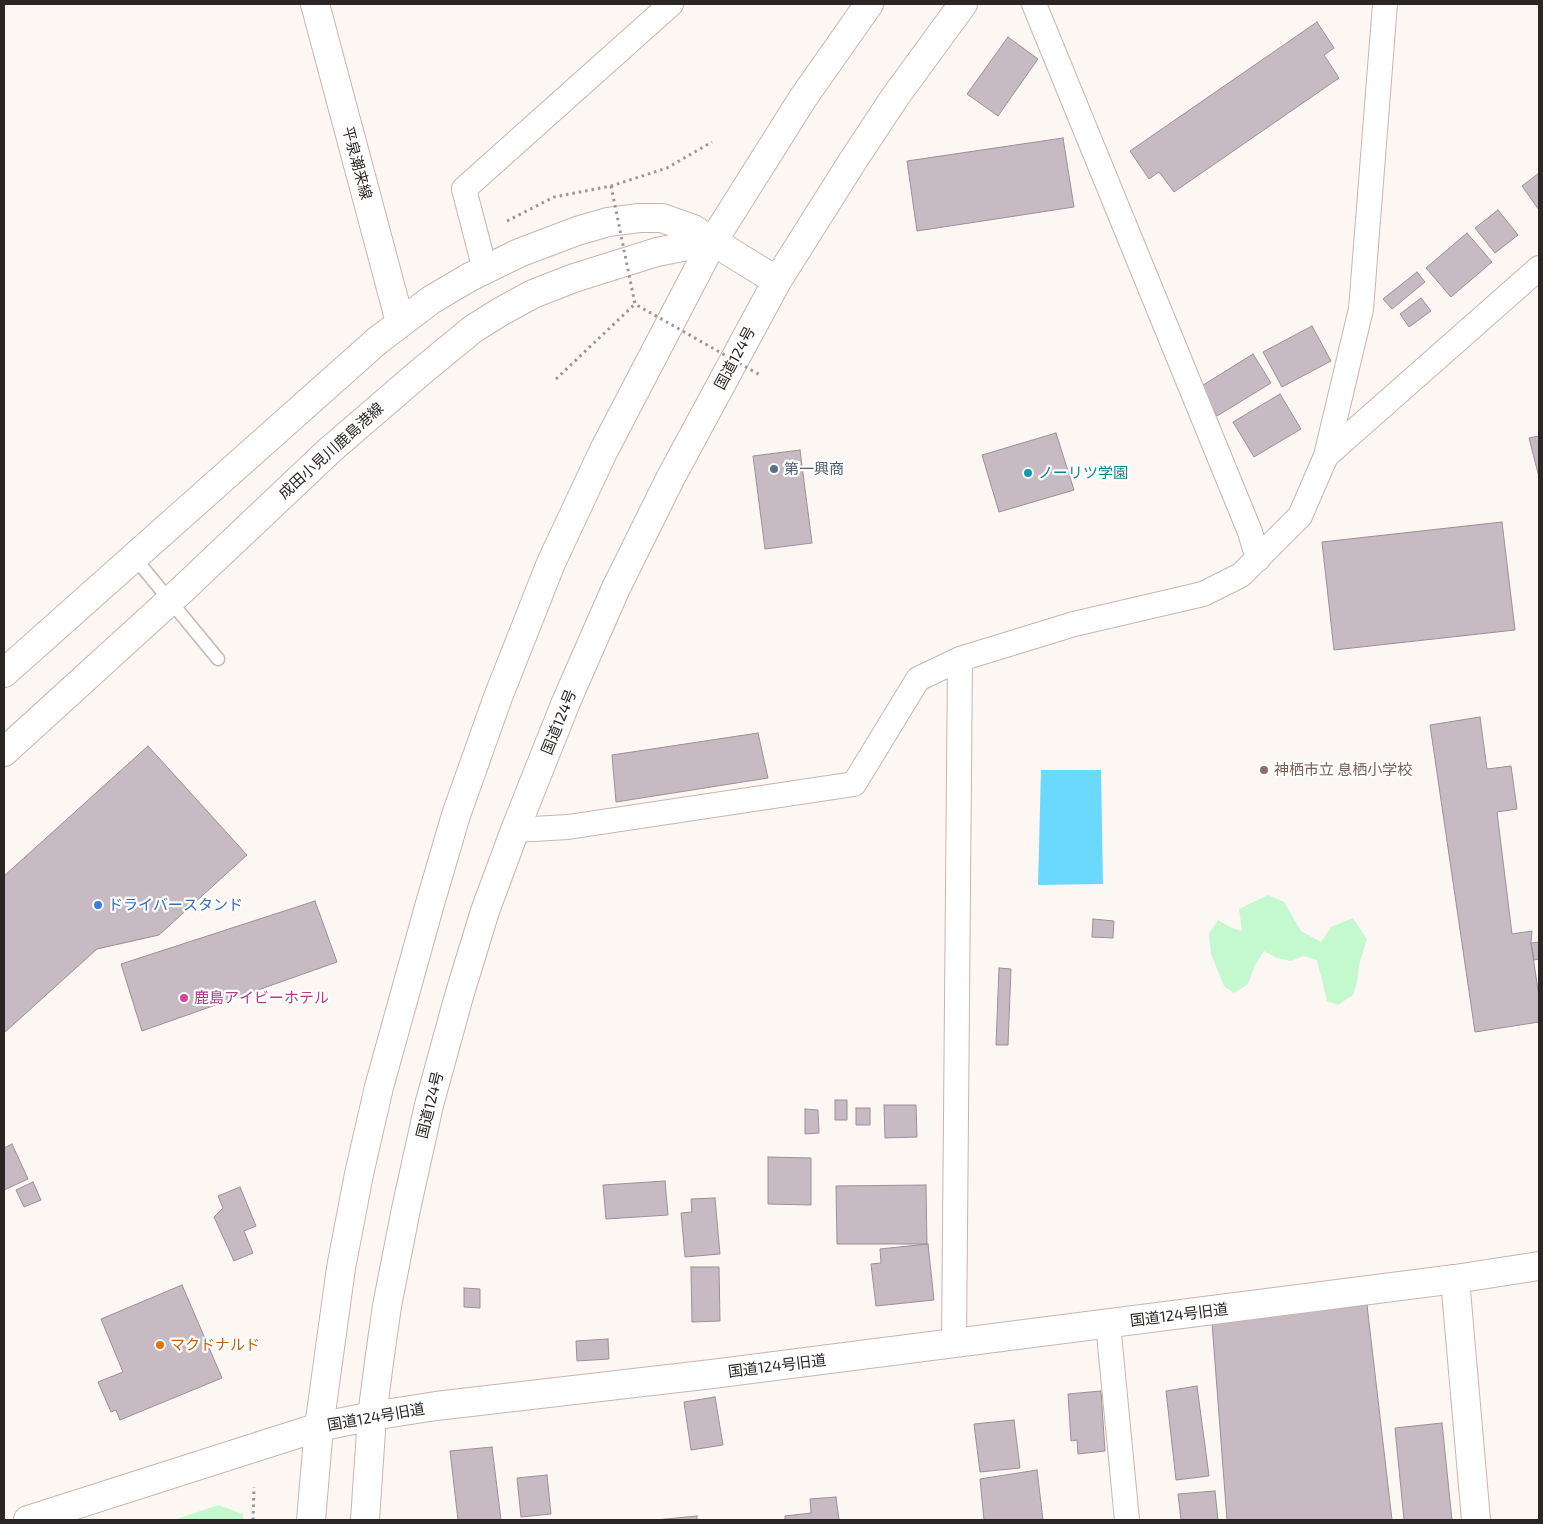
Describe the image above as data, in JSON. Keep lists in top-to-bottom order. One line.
{"streets":{"main road":["平泉潮来線","国道124号","成田小見川鹿島港線","国道124号旧道"]},"crossings":[["国道124号","国道124号旧道"]],"places":["第一興商","ノーリツ学園","神栖市立 息栖小学校","ドライバースタンド","鹿島アイビーホテル","マクドナルド"]}
